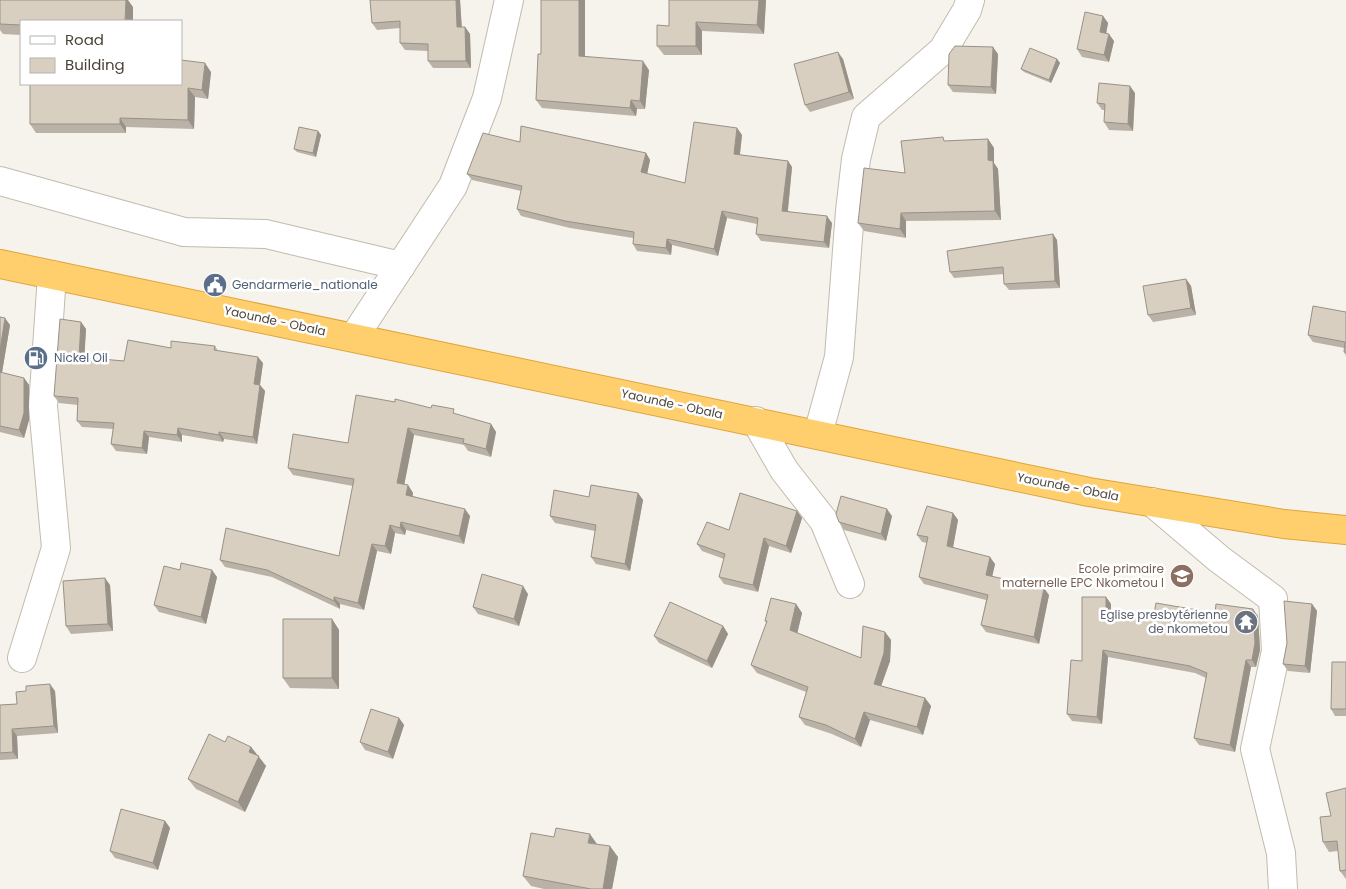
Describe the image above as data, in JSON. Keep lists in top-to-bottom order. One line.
{"streets":{"highway":["Yaounde - Obala"]},"places":{"public building":["Gendarmerie_nationale"],"fuel station":["Nickel Oil"],"school or university":["Ecole primaire maternelle EPC Nkometou I"],"temple":["Eglise presbytérienne de nkometou"]},"legend":["Road","Building"]}
